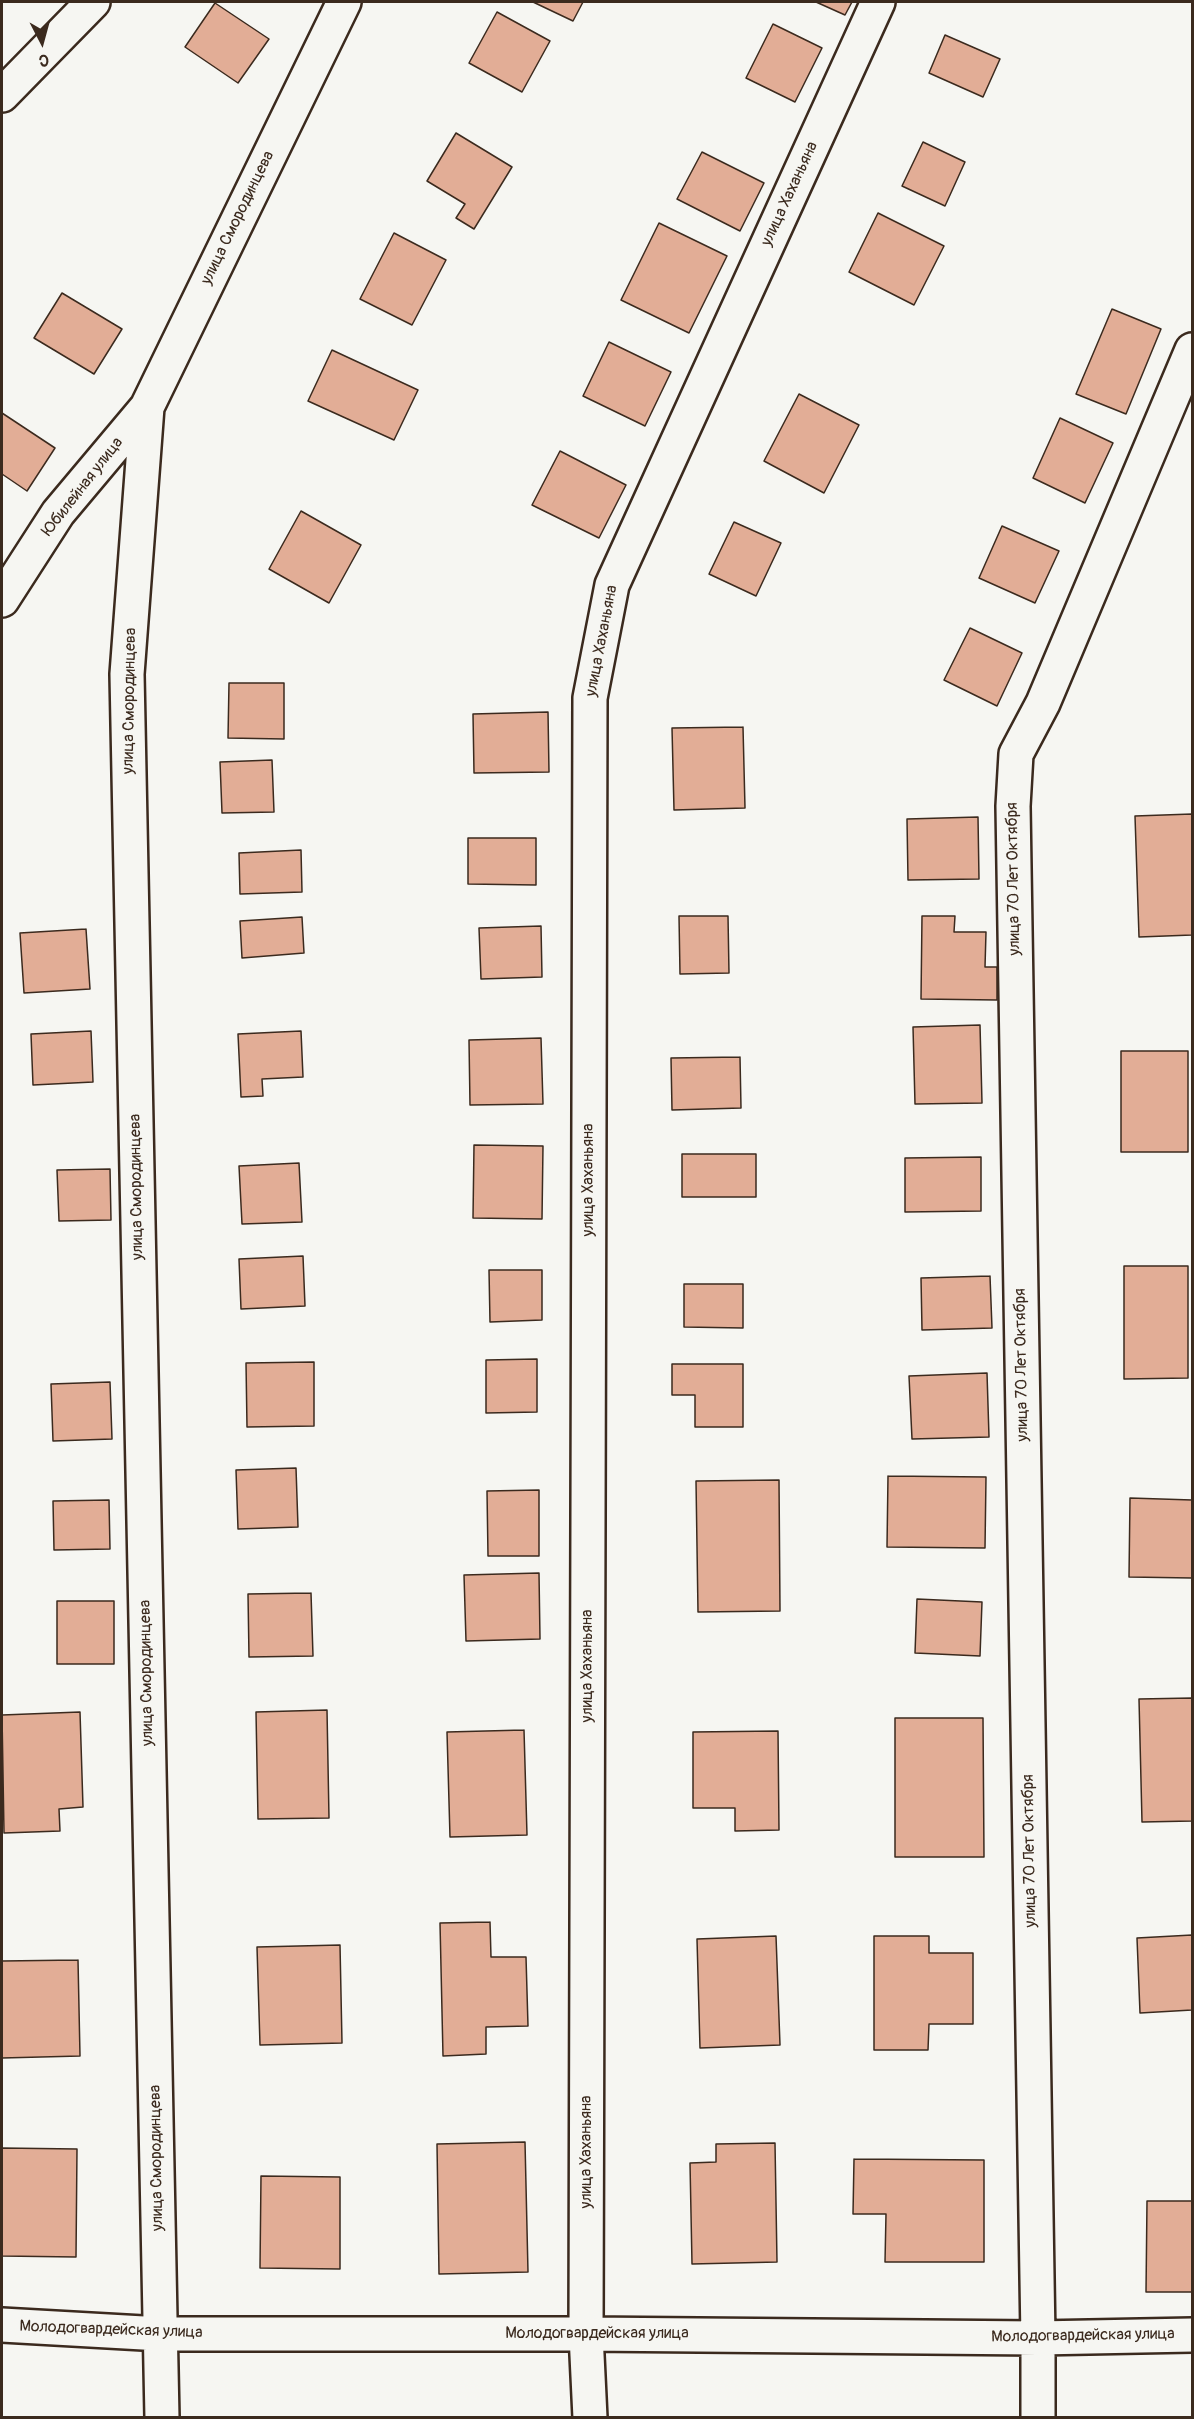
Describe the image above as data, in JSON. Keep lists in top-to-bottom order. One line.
{"streets":{"street":["улица Хаханьяна","улица Смородинцева","Юбилейная улица","улица 70 Лет Октября","Молодогвардейская улица"]},"crossings":[["улица Хаханьяна","Молодогвардейская улица"],["улица Смородинцева","Юбилейная улица"],["улица Смородинцева","Молодогвардейская улица"],["улица 70 Лет Октября","Молодогвардейская улица"]],"north":"bottom"}
